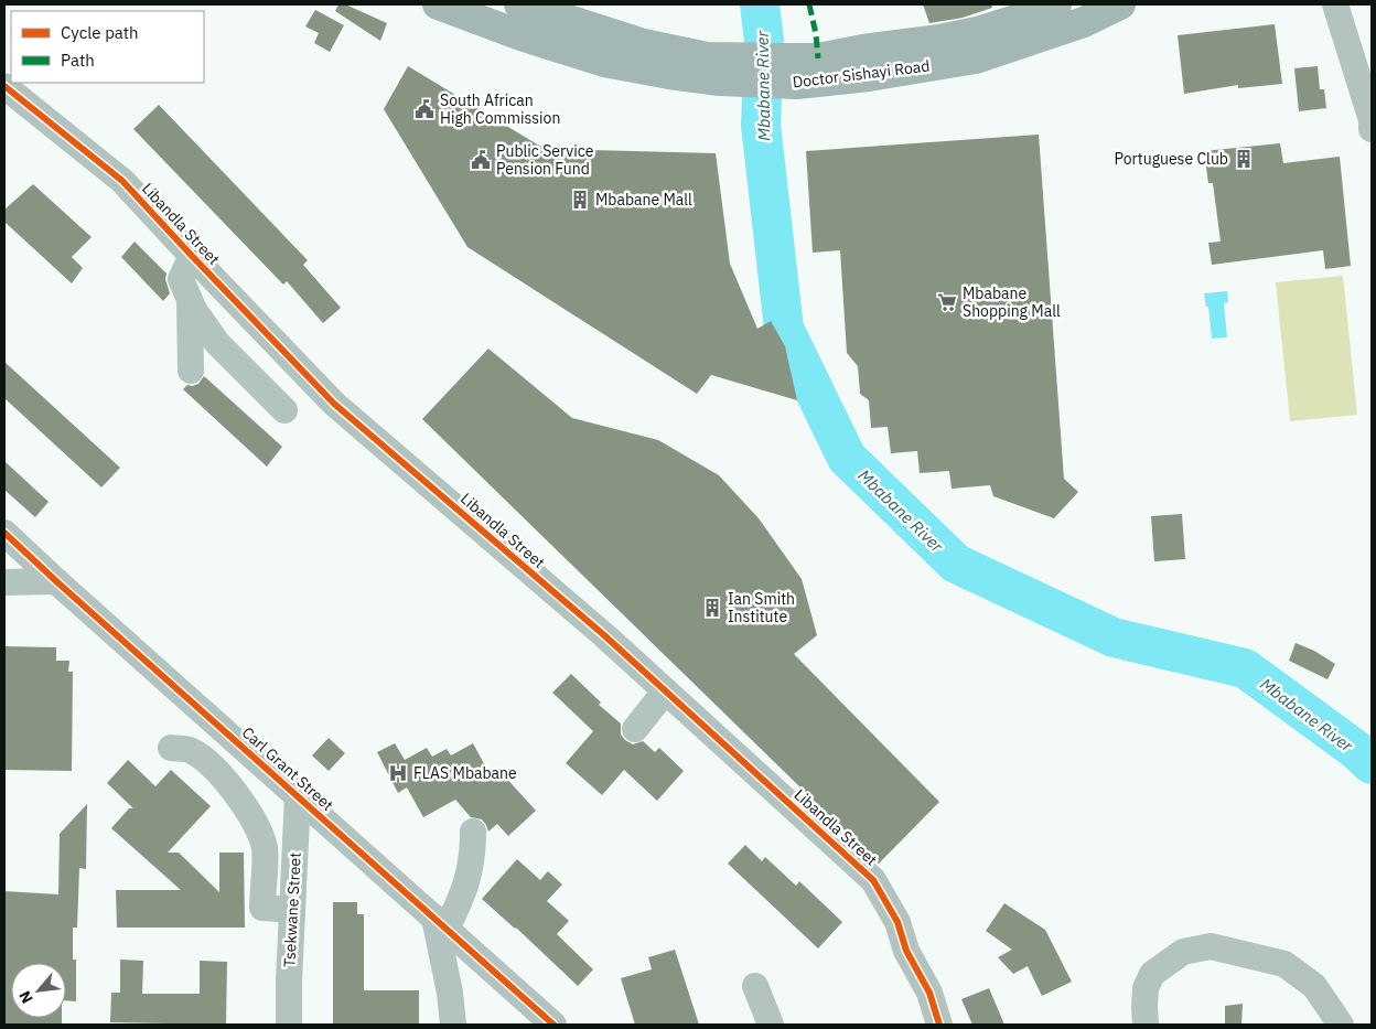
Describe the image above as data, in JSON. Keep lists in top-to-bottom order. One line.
{"streets":{"main road":["Doctor Sishayi Road"],"street":["Libandla Street","Carl Grant Street","Tsekwane Street"]},"crossings":[["Carl Grant Street","Tsekwane Street"]],"water":["Mbabane River"],"places":{"public building":["South African High Commission","Public Service Pension Fund"],"building":["Portuguese Club","Mbabane Mall","Ian Smith Institute"],"supermarket":["Mbabane Shopping Mall"],"hospital":["FLAS Mbabane"]},"legend":["Cycle path","Path"],"north":"bottom left"}
